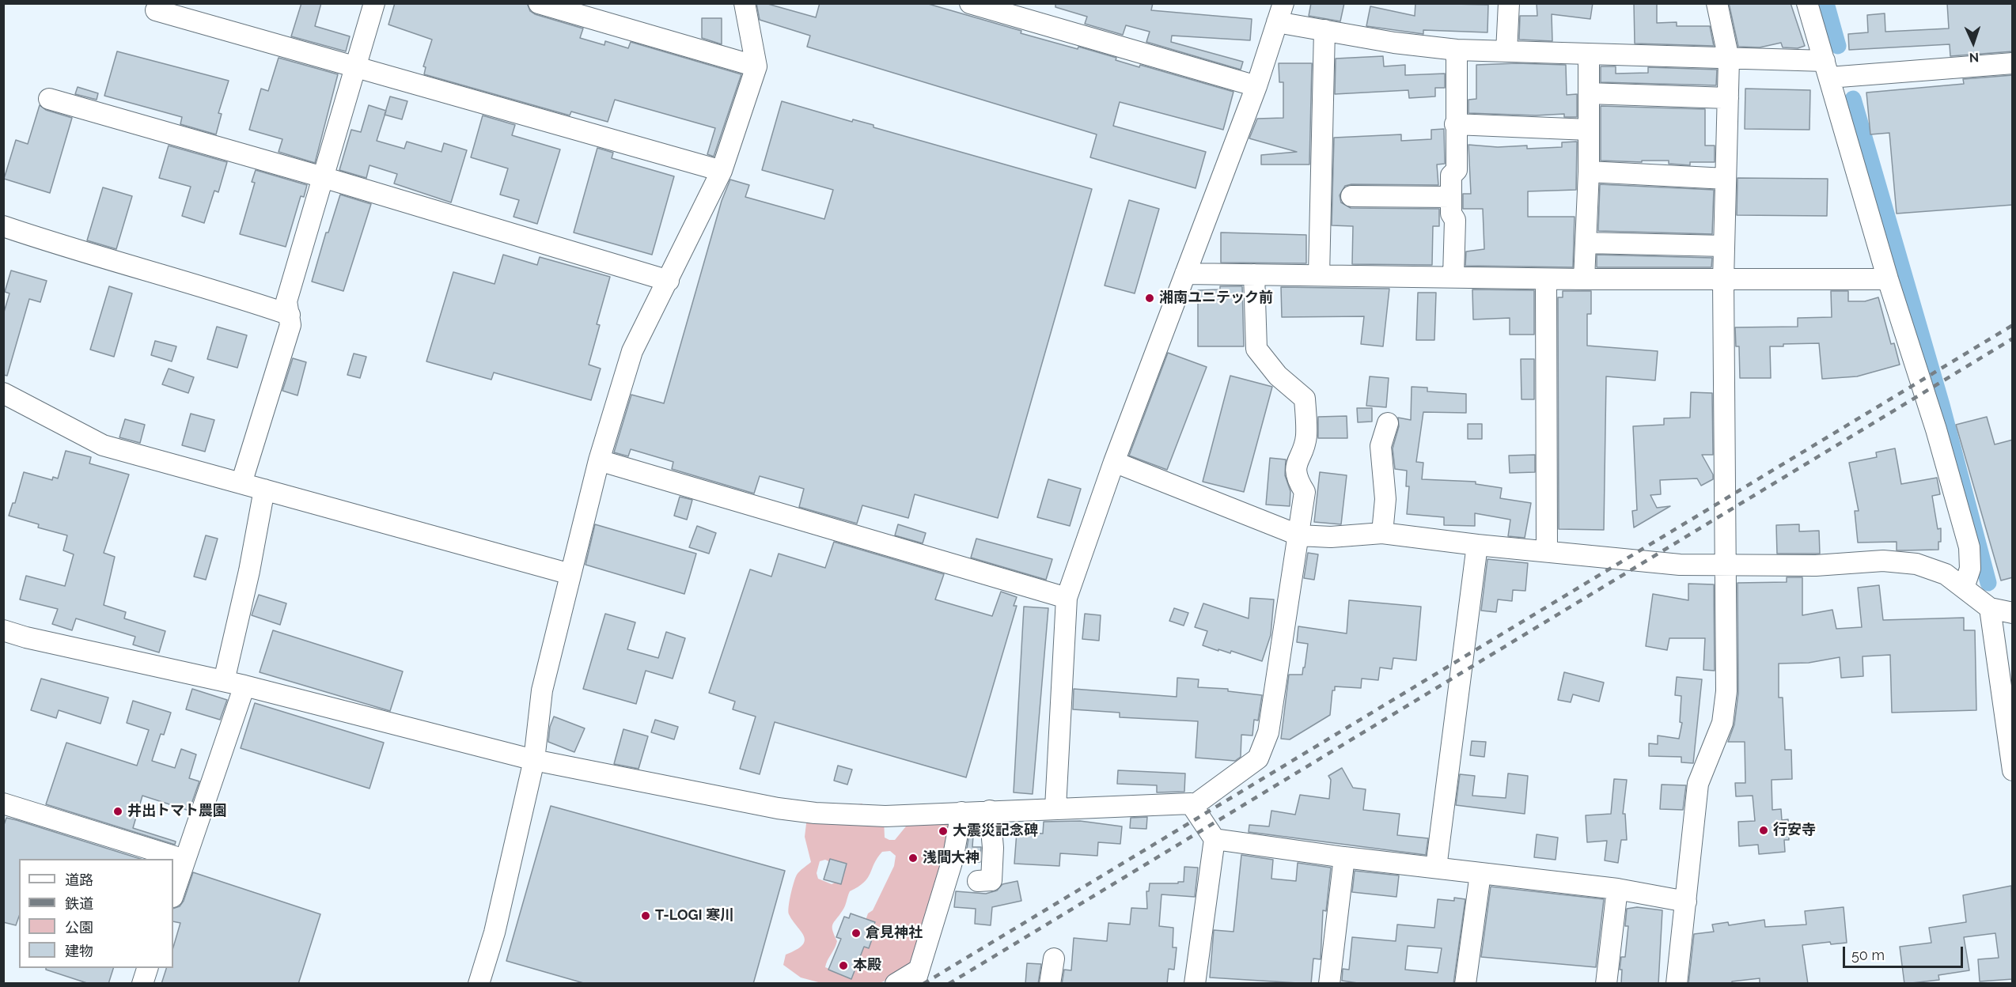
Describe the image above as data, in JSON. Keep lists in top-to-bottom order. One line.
{"places":["湘南ユニテック前","井出トマト農園","行安寺","大震災記念碑","浅間大神","T-LOGI 寒川","倉見神社","本殿"],"legend":["道路","鉄道","公園","建物"],"scale_bar":"50 m","north":"bottom"}
